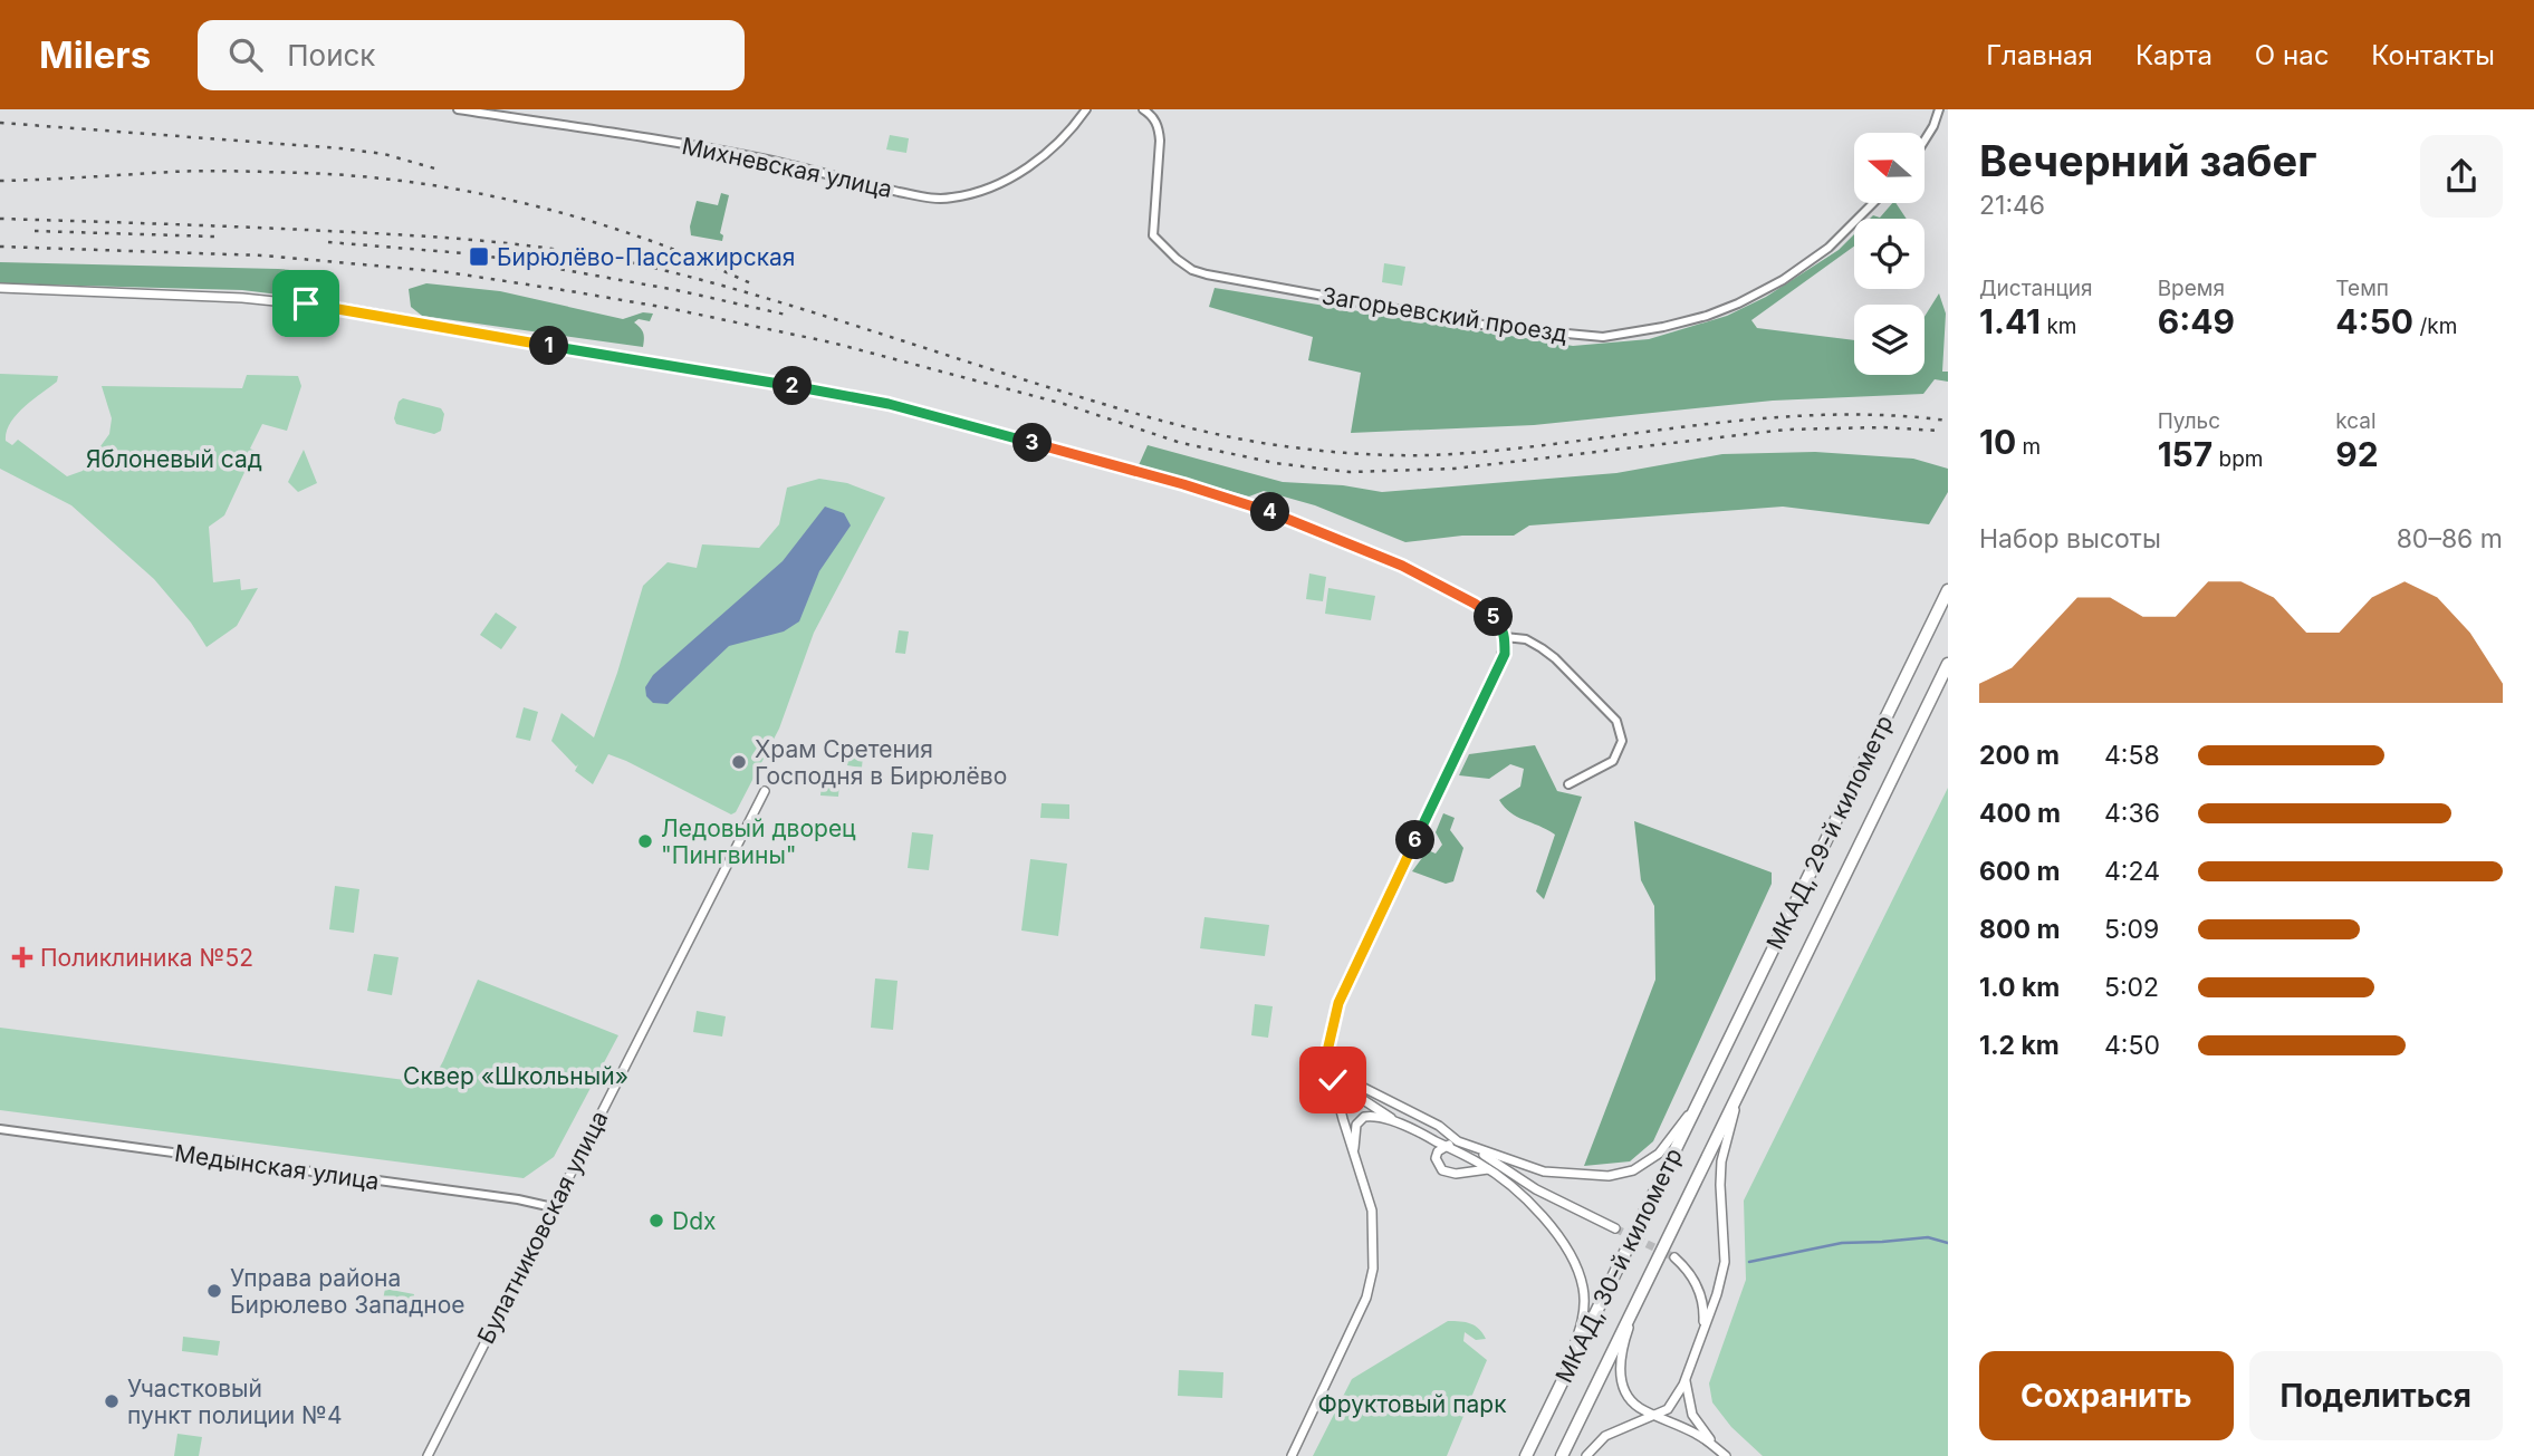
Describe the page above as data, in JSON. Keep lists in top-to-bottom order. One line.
{"streets":{"highway":["МКАД, 29-й километр","МКАД, 30-й километр"],"street":["Михневская улица","Загорьевский проезд","Медынская улица","Булатниковская улица"]},"crossings":[["МКАД, 29-й километр","МКАД, 30-й километр"],["Медынская улица","Булатниковская улица"]],"parks":["Яблоневый сад","Сквер «Школьный»","Фруктовый парк"],"places":{"transit":["Бирюлёво-Пассажирская"],"other":["Храм Сретения Господня в Бирюлёво","Ледовый дворец \"Пингвины\"","Ddx","Управа района Бирюлево Западное","Участковый пункт полиции №4"],"health":["Поликлиника №52"]},"north":"left","page":{"header":"Milers","search":"Поиск","nav":["Главная","Карта","О нас","Контакты"],"heading":["Вечерний забег","21:46"],"stats":[["Дистанция","1.41 km"],["Время","6:49"],["Темп","4:50 /km"],["10 m"],["Пульс","157 bpm"],["kcal","92"]],"pins":["1","2","3","4","5","6"],"chart":["Набор высоты","80–86 m"],"list":[{"name":"200 m","note":"4:58"},{"name":"400 m","note":"4:36"},{"name":"600 m","note":"4:24"},{"name":"800 m","note":"5:09"},{"name":"1.0 km","note":"5:02"},{"name":"1.2 km","note":"4:50"}],"buttons":["Сохранить","Поделиться"]}}
